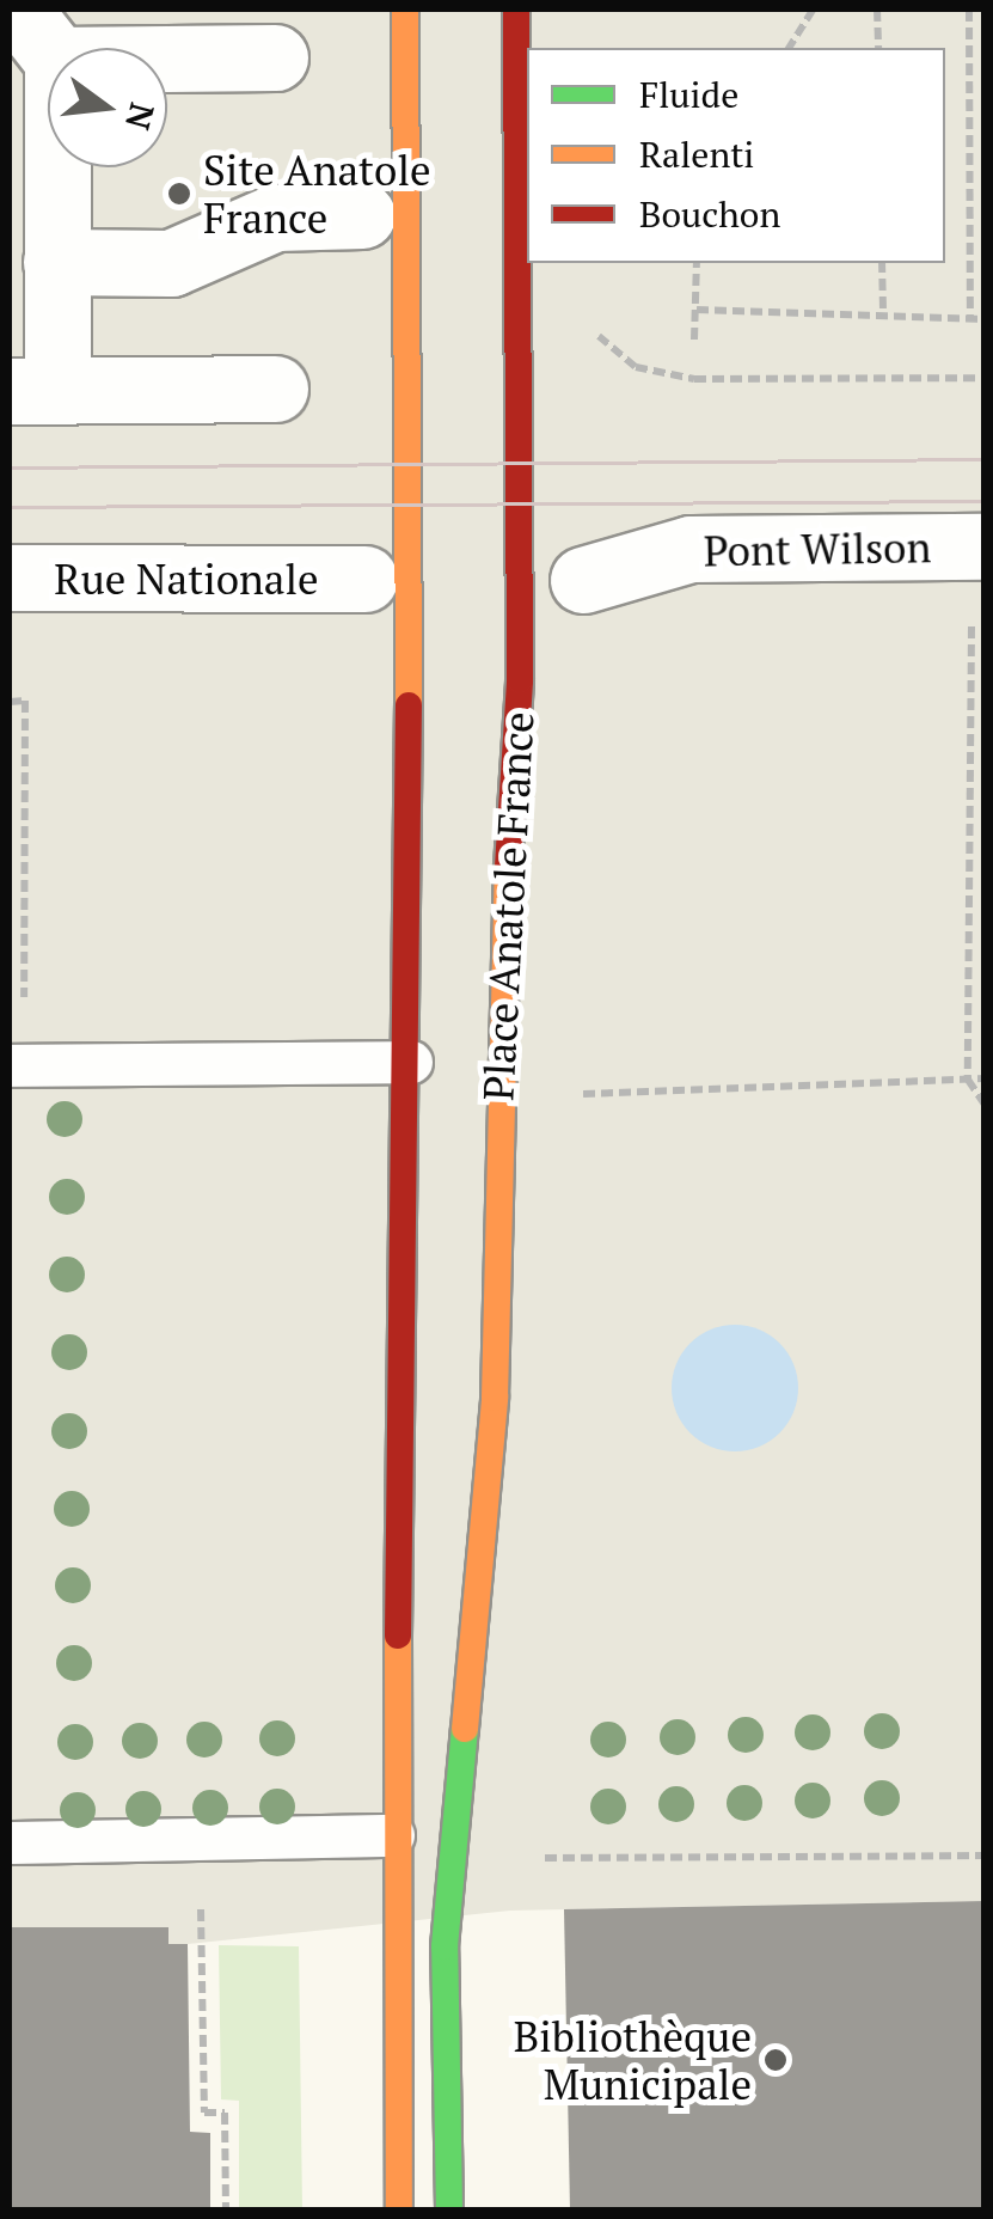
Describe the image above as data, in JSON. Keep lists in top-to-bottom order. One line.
{"streets":{"main road":["Place Anatole France"],"street":["Pont Wilson","Rue Nationale"]},"places":["Site Anatole France","Bibliothèque Municipale"],"legend":["Fluide","Ralenti","Bouchon"],"north":"right"}
